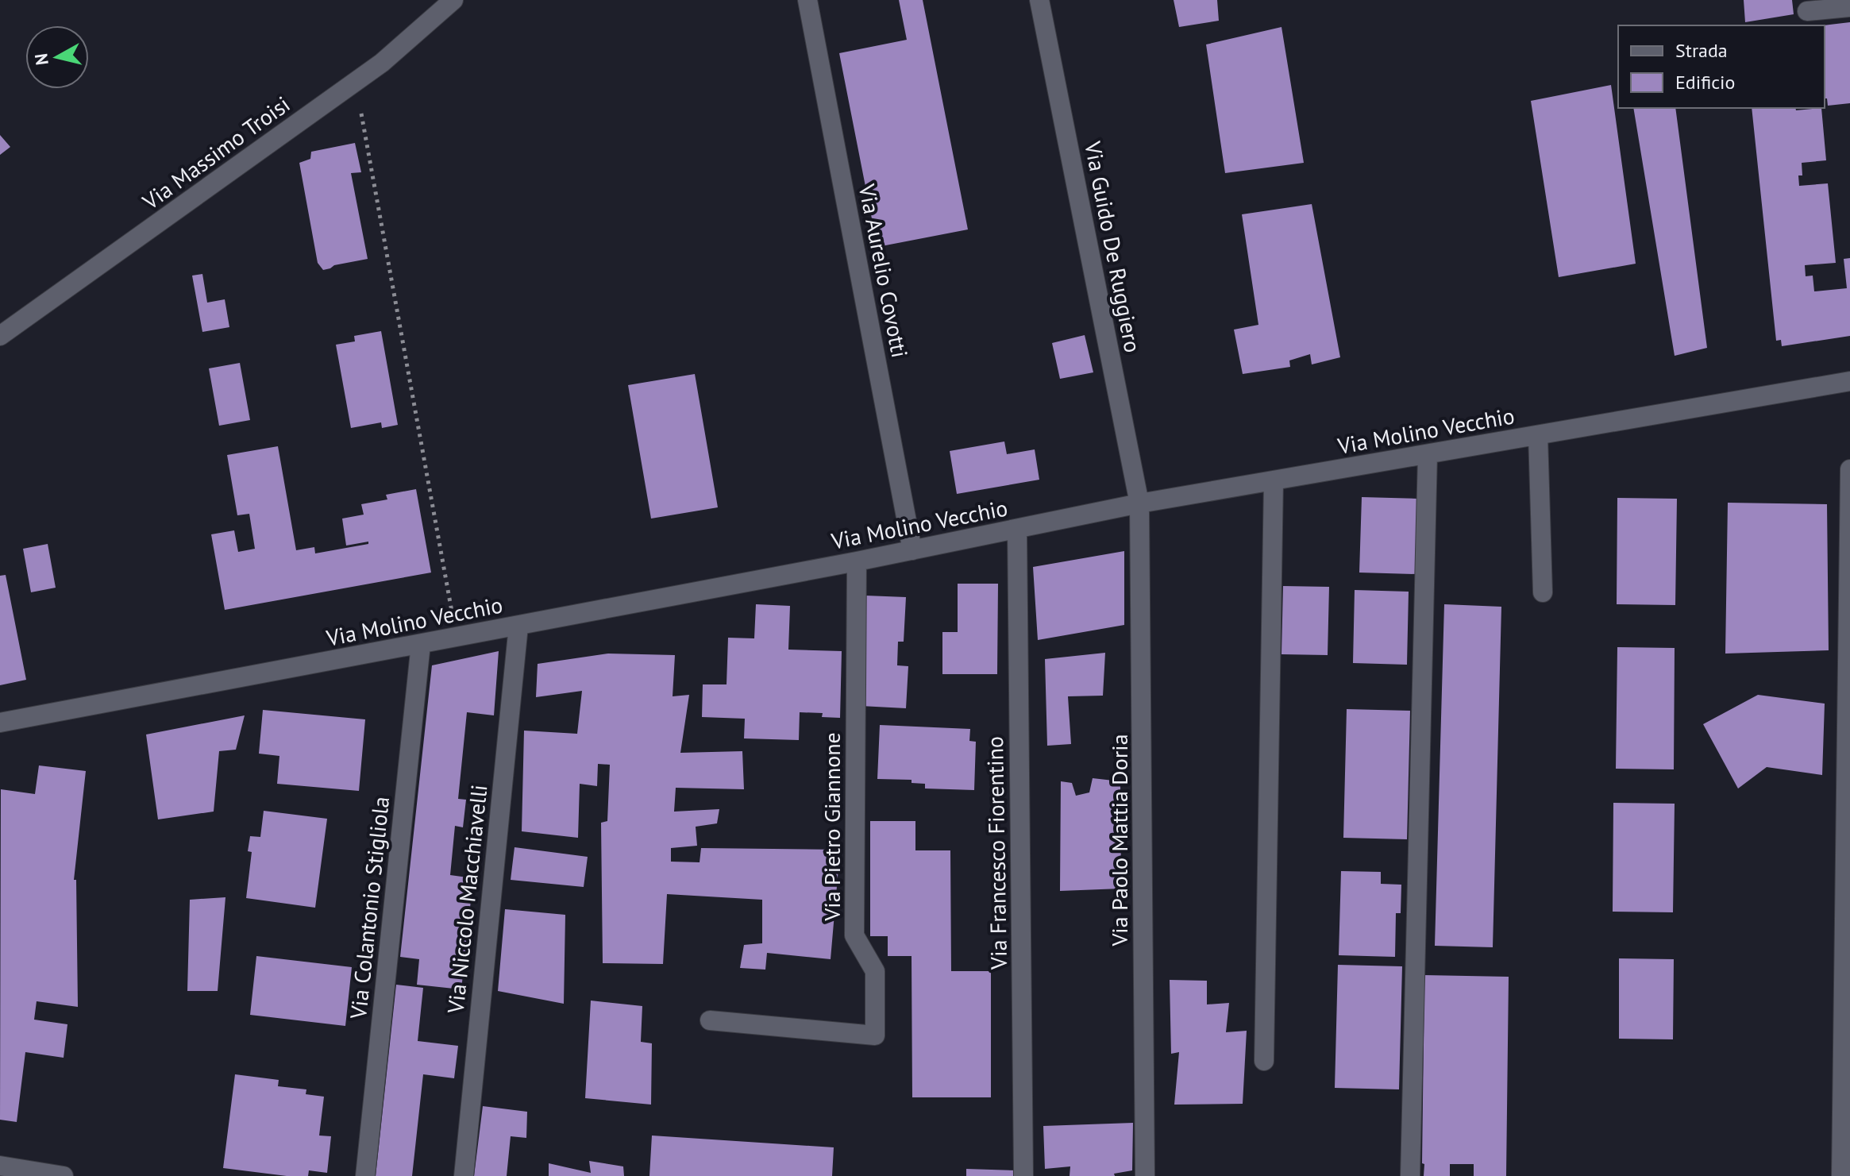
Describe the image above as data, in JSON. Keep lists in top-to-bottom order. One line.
{"streets":{"street":["Via Massimo Troisi","Via Guido De Ruggiero","Via Aurelio Covotti","Via Molino Vecchio","Via Pietro Giannone","Via Paolo Mattia Doria","Via Francesco Fiorentino","Via Niccolo Macchiavelli","Via Colantonio Stigliola"]},"crossings":[["Via Guido De Ruggiero","Via Molino Vecchio"],["Via Guido De Ruggiero","Via Paolo Mattia Doria"],["Via Aurelio Covotti","Via Molino Vecchio"],["Via Molino Vecchio","Via Pietro Giannone"],["Via Molino Vecchio","Via Paolo Mattia Doria"],["Via Molino Vecchio","Via Francesco Fiorentino"],["Via Molino Vecchio","Via Niccolo Macchiavelli"],["Via Molino Vecchio","Via Colantonio Stigliola"]],"legend":["Strada","Edificio"],"north":"left"}
